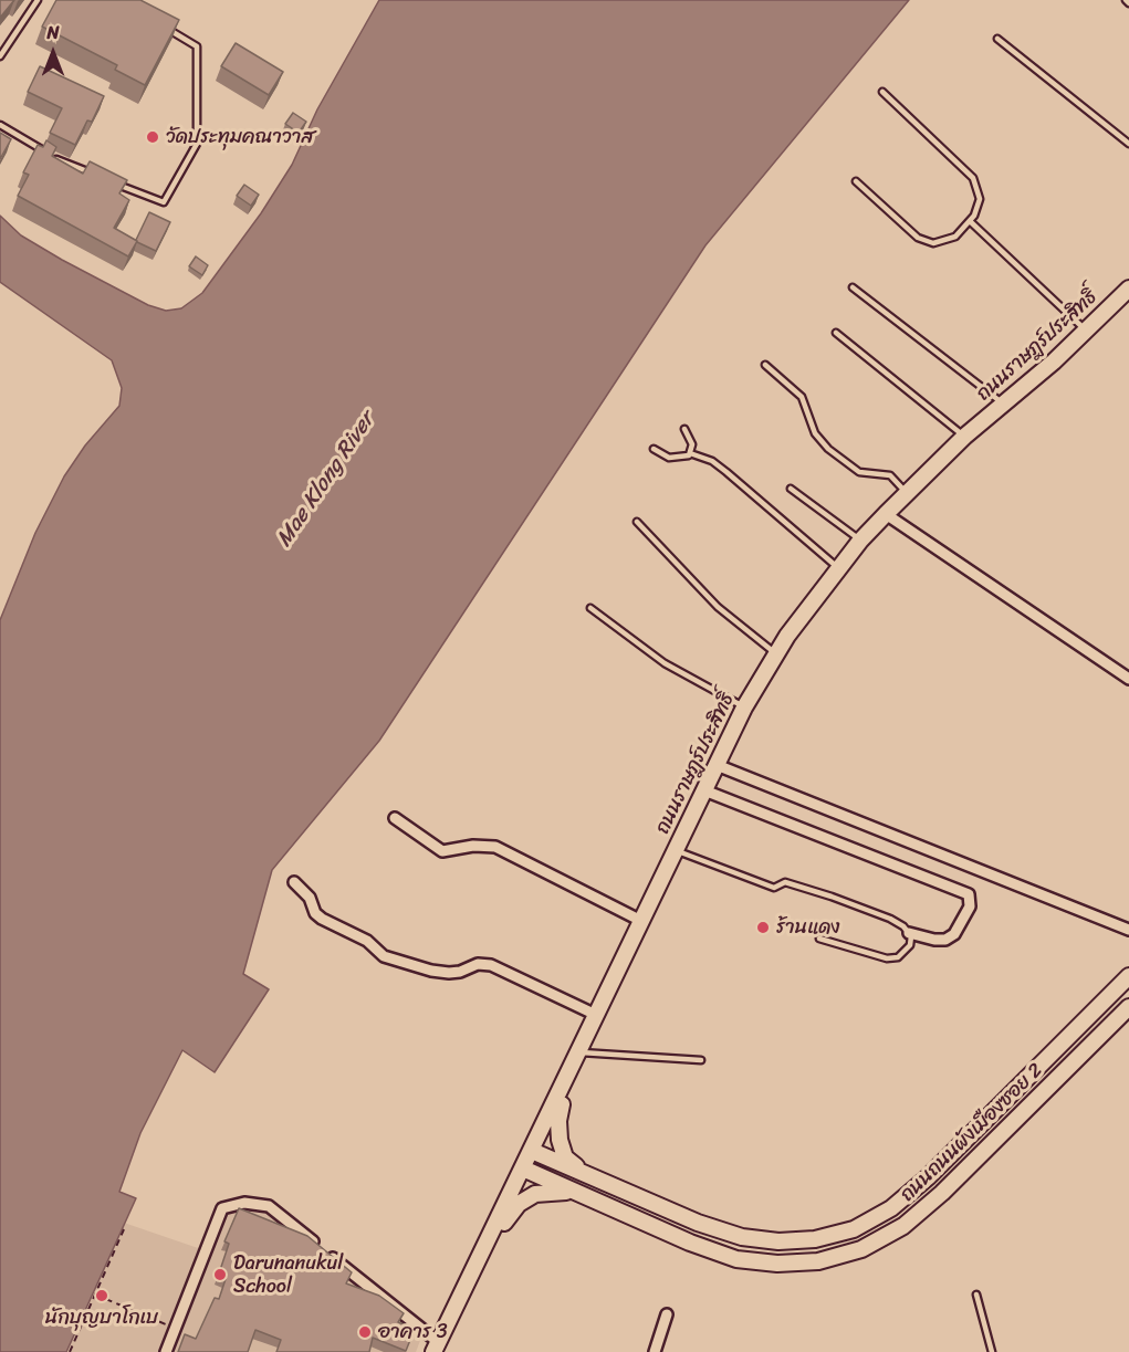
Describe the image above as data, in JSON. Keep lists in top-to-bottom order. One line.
{"streets":{"street":["ถนนราษฎร์ประสิทธิ์","ถนนถนนผังเมืองซอย 2"]},"crossings":[["ถนนราษฎร์ประสิทธิ์","ถนนถนนผังเมืองซอย 2"]],"water":["Mae Klong River"],"places":["วัดประทุมคณาวาส","ร้านแดง","Darunanukul School","นักบุญบาโกเบ","อาคาร 3"],"north":"top"}
